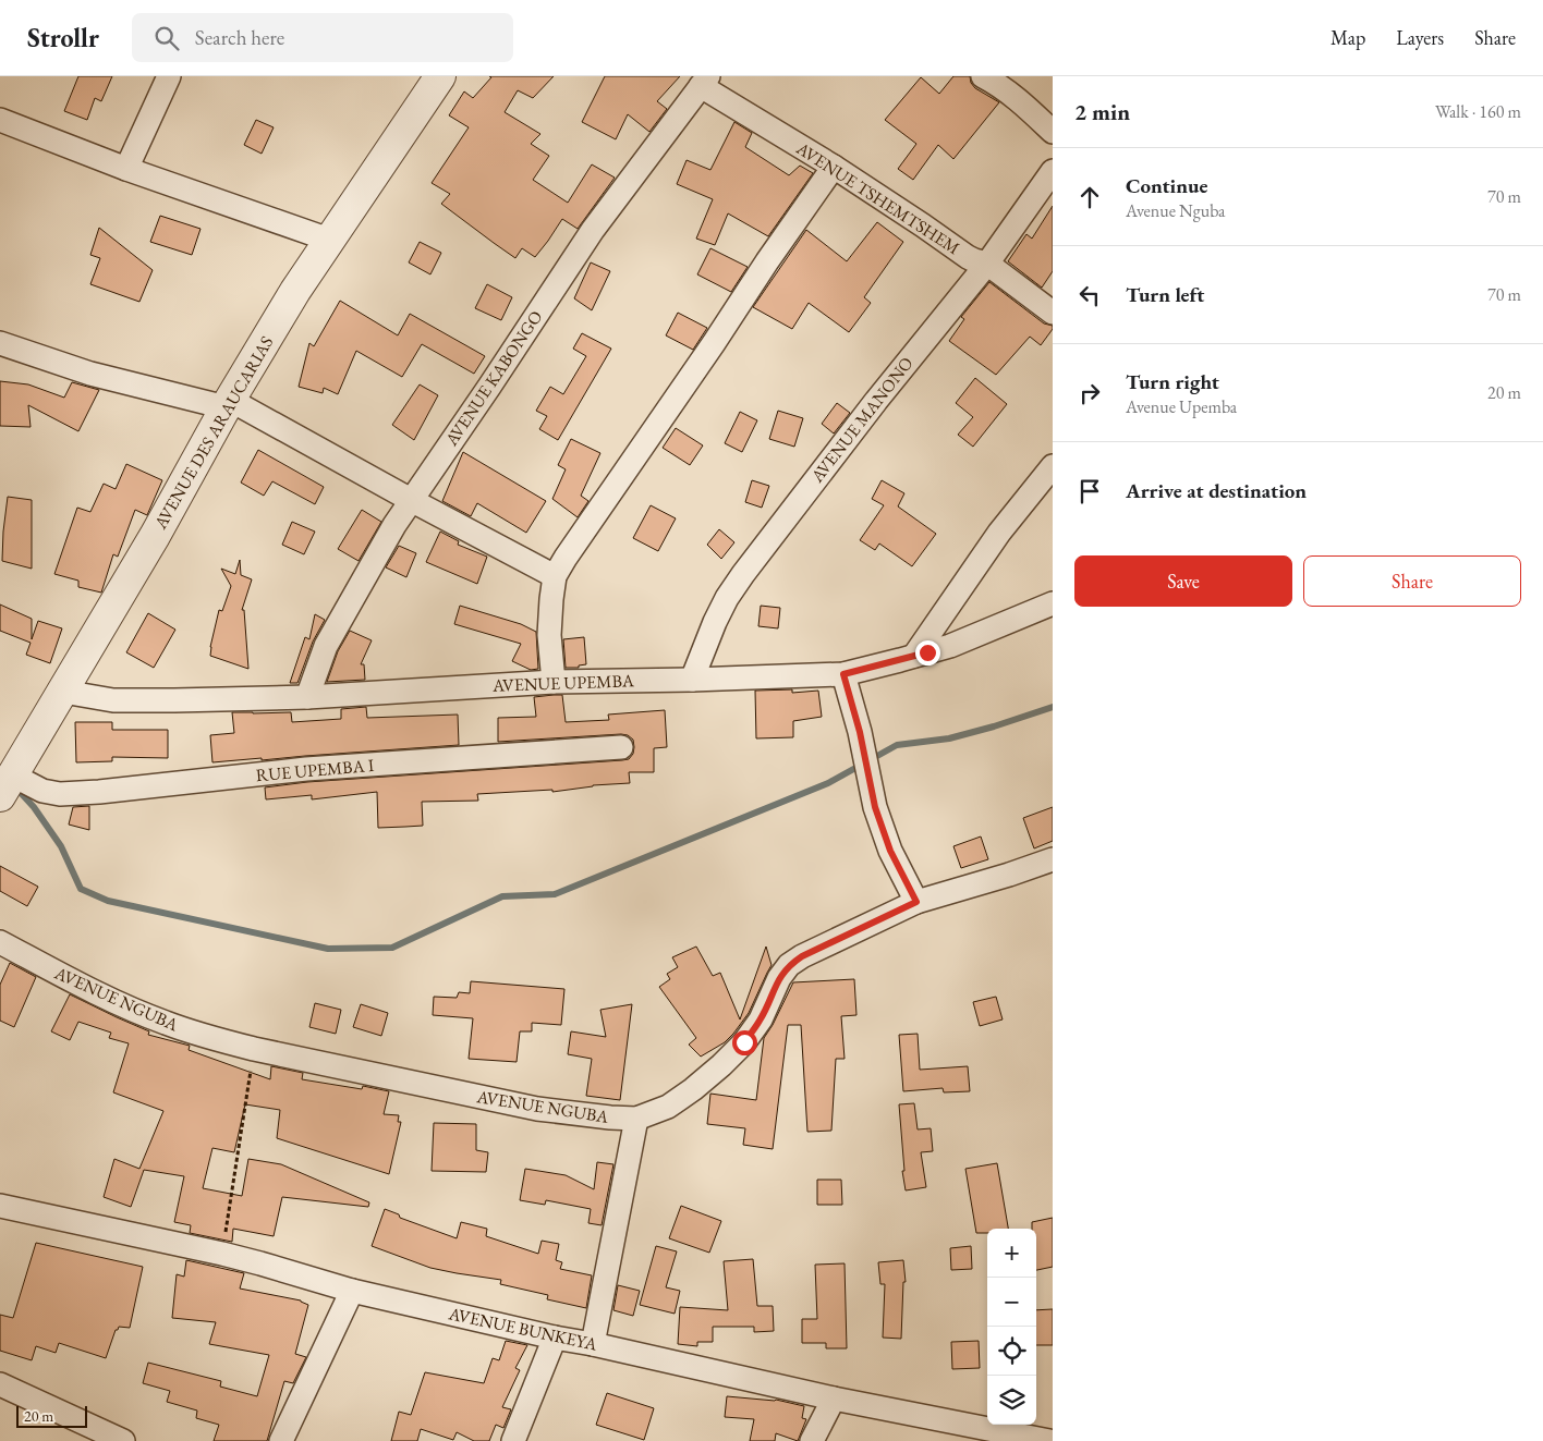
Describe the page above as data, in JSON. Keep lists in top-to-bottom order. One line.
{"streets":{"street":["AVENUE TSHEMTSHEM","AVENUE KABONGO","AVENUE MANONO","AVENUE DES ARAUCARIAS","AVENUE UPEMBA","RUE UPEMBA I","AVENUE NGUBA","AVENUE BUNKEYA"]},"crossings":[["AVENUE TSHEMTSHEM","AVENUE KABONGO"],["AVENUE TSHEMTSHEM","AVENUE MANONO"],["AVENUE KABONGO","AVENUE UPEMBA"],["AVENUE MANONO","AVENUE UPEMBA"],["AVENUE DES ARAUCARIAS","AVENUE UPEMBA"],["AVENUE DES ARAUCARIAS","RUE UPEMBA I"]],"scale_bar":"20 m","page":{"header":"Strollr","search":"Search here","nav":["Map","Layers","Share"],"heading":["2 min","Walk · 160 m"],"list":[["Continue","Avenue Nguba","70 m"],["Turn left","70 m"],["Turn right","Avenue Upemba","20 m"],"Arrive at destination"],"buttons":["Save","Share"],"map_buttons":["+","−"],"scale":"20 m"}}
